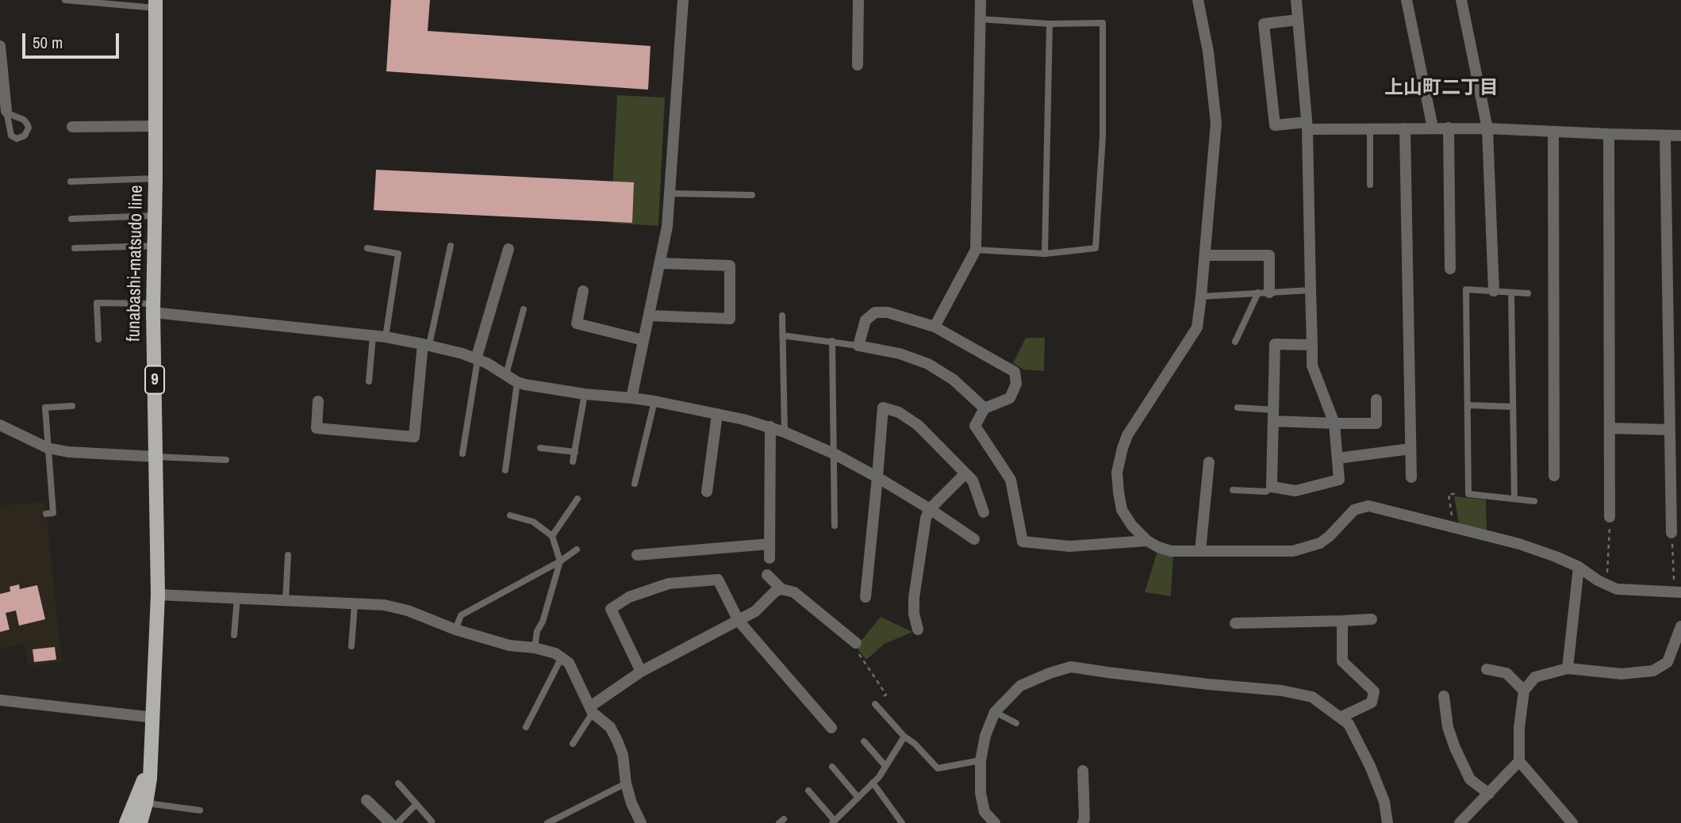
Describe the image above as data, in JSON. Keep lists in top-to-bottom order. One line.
{"streets":{"main road":["funabashi-matsudo line","9"]},"districts":["上山町二丁目"],"scale_bar":"50 m"}
